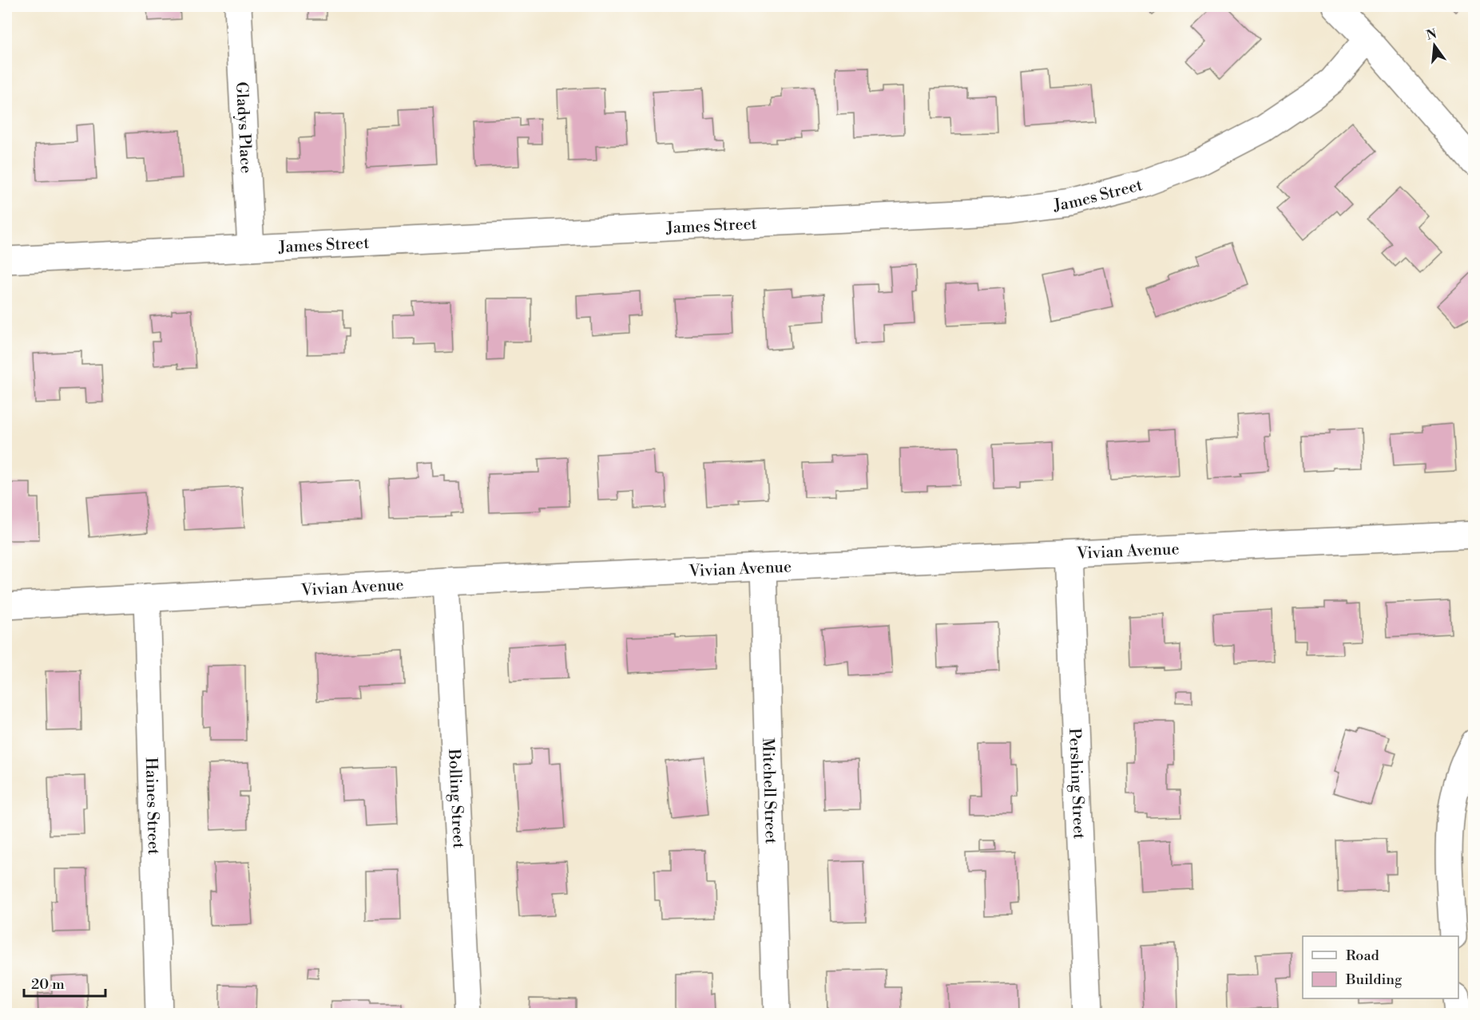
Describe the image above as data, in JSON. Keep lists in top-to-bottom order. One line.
{"streets":{"street":["Gladys Place","James Street","Vivian Avenue","Pershing Street","Mitchell Street","Bolling Street","Haines Street"]},"crossings":[["Gladys Place","James Street"],["Vivian Avenue","Pershing Street"],["Vivian Avenue","Mitchell Street"],["Vivian Avenue","Bolling Street"],["Vivian Avenue","Haines Street"]],"legend":["Road","Building"],"scale_bar":"20 m","north":"top"}
